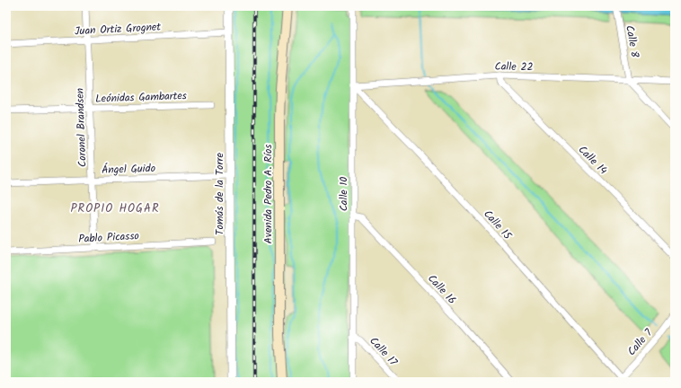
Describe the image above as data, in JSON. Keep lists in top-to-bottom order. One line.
{"streets":{"main road":["Avenida Pedro A. Ríos"],"street":["Juan Ortiz Grognet","Calle 8","Calle 22","Leónidas Gambartes","Coronel Brandsen","Calle 14","Ángel Guido","Tomás de la Torre","Calle 10","Calle 15","Pablo Picasso","Calle 16","Calle 7","Calle 17"]},"crossings":[["Juan Ortiz Grognet","Coronel Brandsen"],["Juan Ortiz Grognet","Tomás de la Torre"],["Calle 8","Calle 22"],["Calle 22","Calle 14"],["Calle 22","Calle 10"],["Calle 22","Calle 15"],["Leónidas Gambartes","Coronel Brandsen"],["Coronel Brandsen","Ángel Guido"],["Coronel Brandsen","Pablo Picasso"],["Ángel Guido","Tomás de la Torre"],["Calle 10","Calle 15"],["Calle 10","Calle 16"],["Calle 10","Calle 17"],["Calle 15","Calle 7"]],"districts":["PROPIO HOGAR"]}
